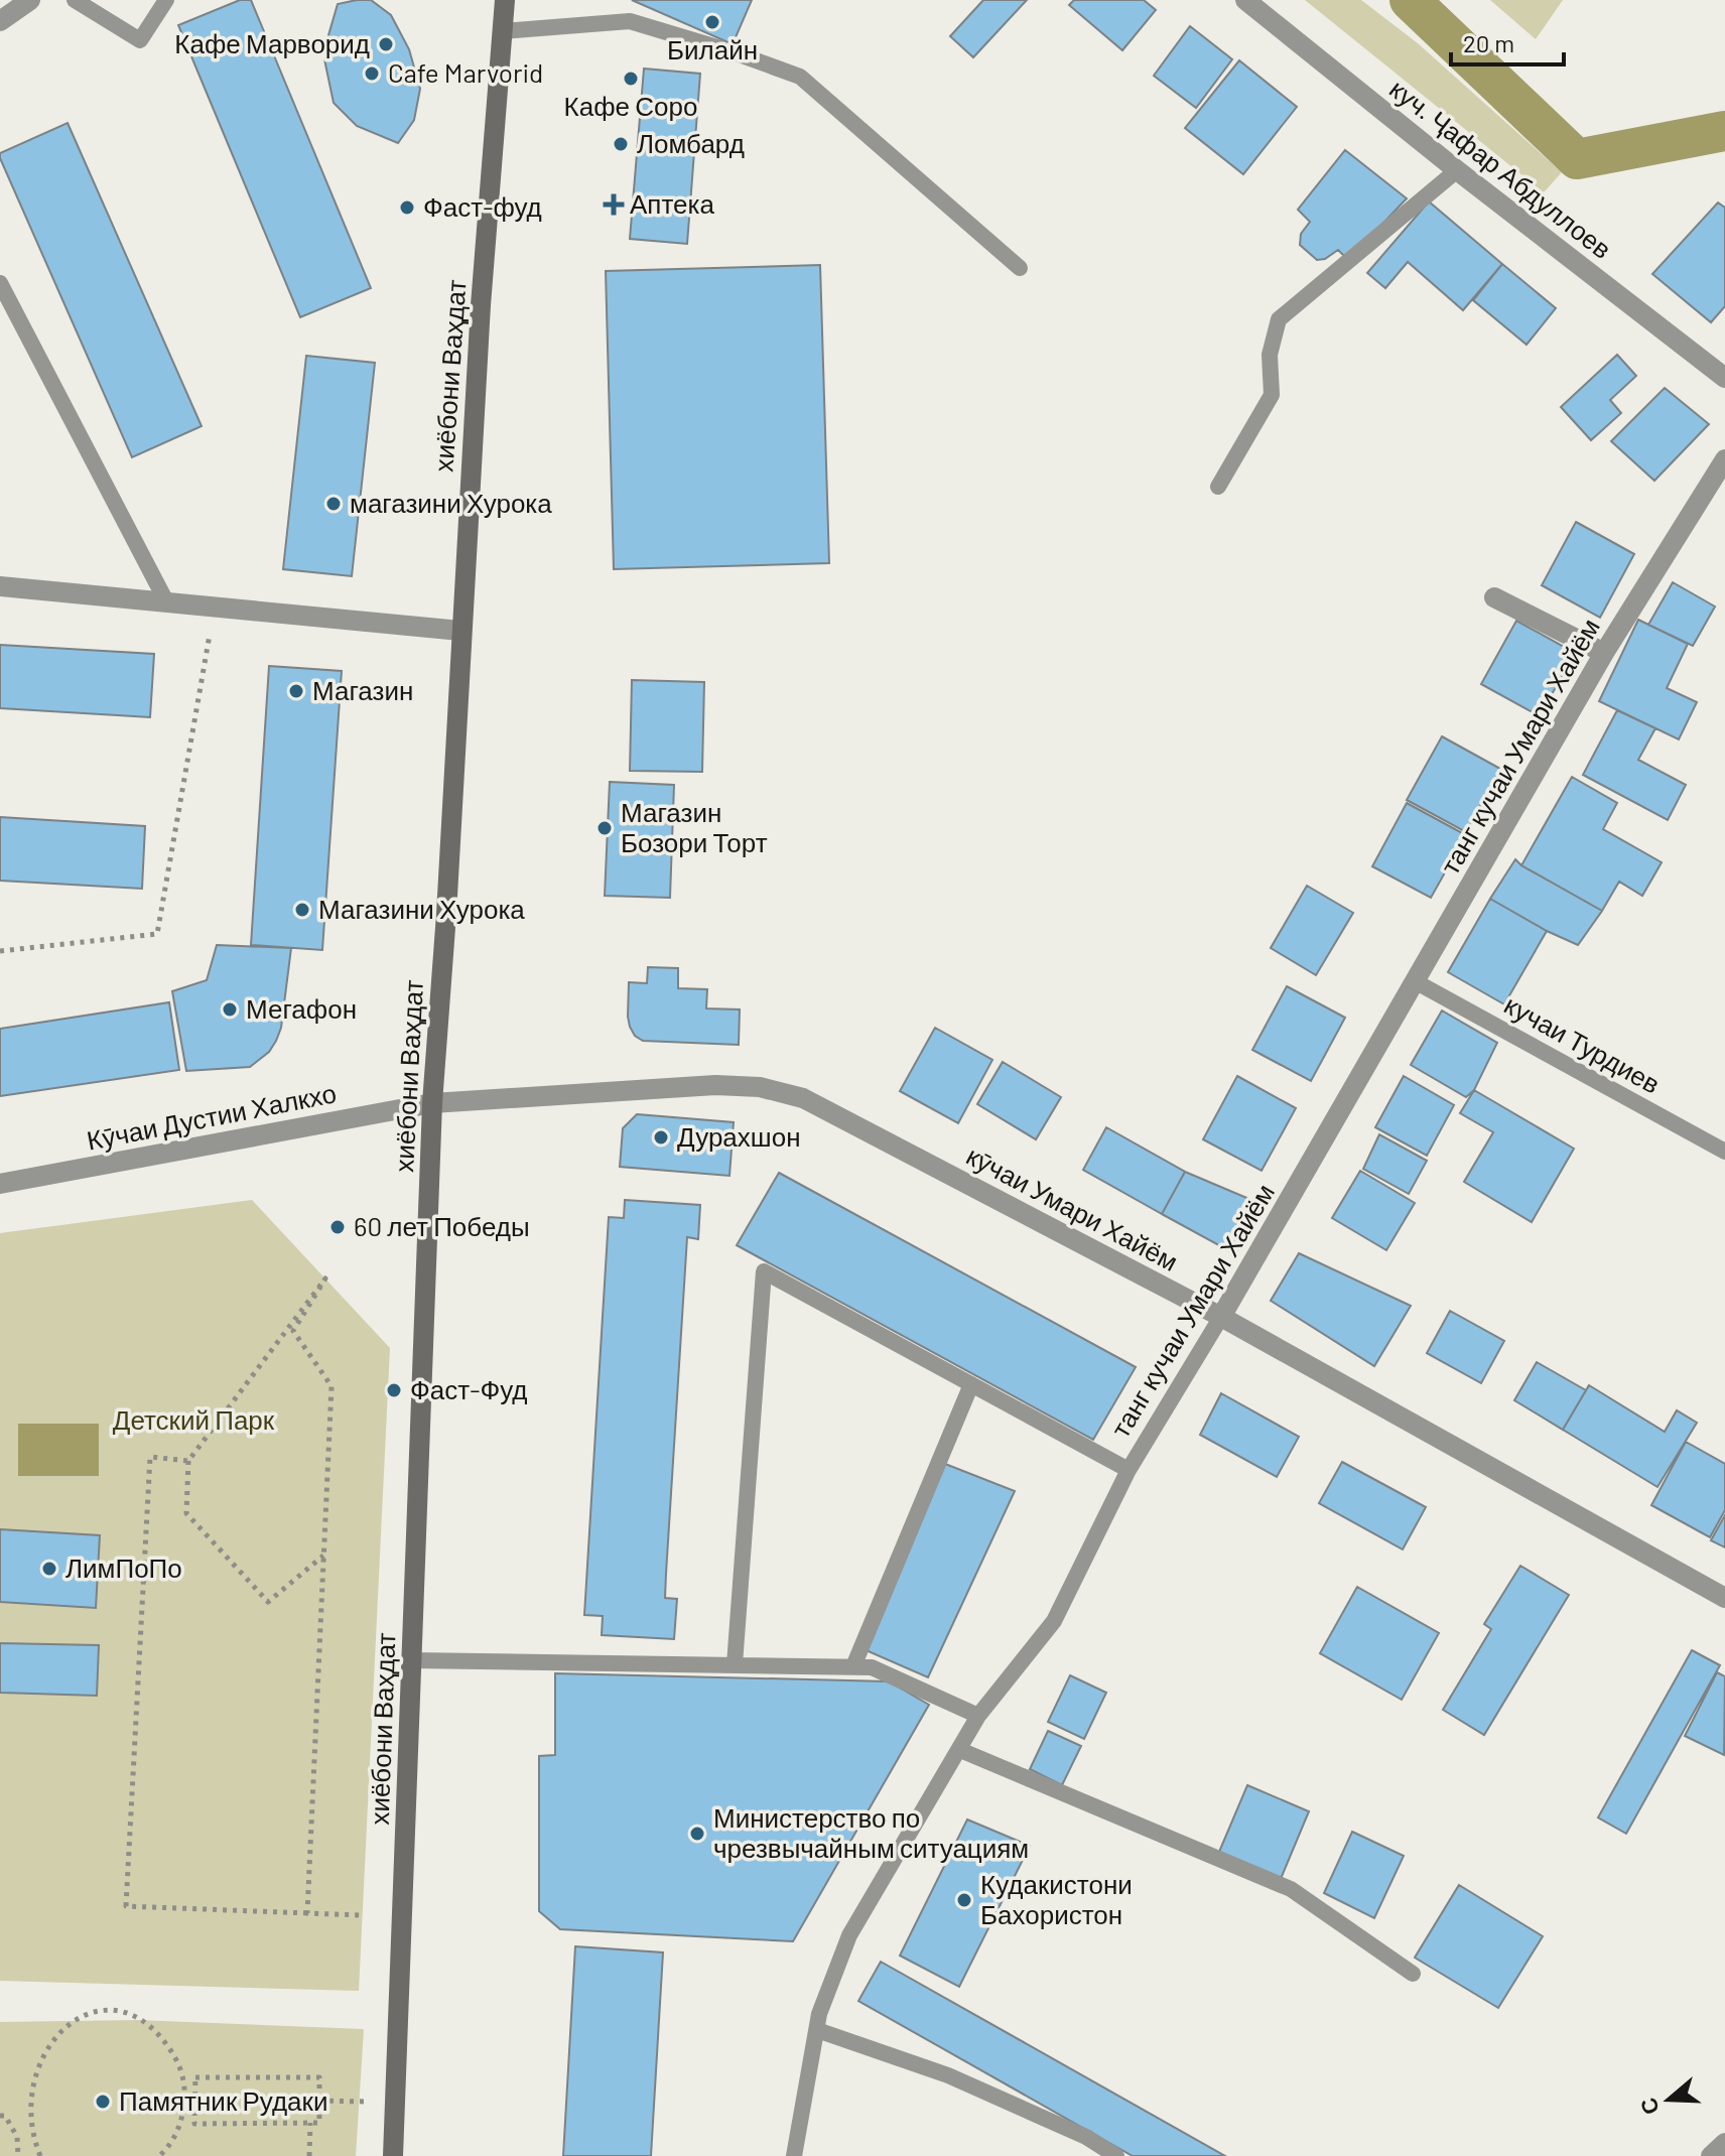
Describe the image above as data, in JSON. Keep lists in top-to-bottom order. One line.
{"streets":{"main road":["хиёбони Ваҳдат"],"street":["куч. Ҷафар Абдуллоев","танг кучаи Умари Хайём","Кӯчаи Дустии Халкхо","кӯчаи Умари Хайём"],"lane":["кучаи Турдиев"]},"crossings":[["хиёбони Ваҳдат","Кӯчаи Дустии Халкхо"],["хиёбони Ваҳдат","кӯчаи Умари Хайём"],["танг кучаи Умари Хайём","кучаи Турдиев"],["танг кучаи Умари Хайём","кӯчаи Умари Хайём"],["Кӯчаи Дустии Халкхо","кӯчаи Умари Хайём"]],"parks":["Детский Парк"],"places":{"other":["Билайн","Кафе Марворид","Cafe Marvorid","Кафе Соро","Ломбард","Фаст-фуд","магазини Хурока","Магазин","Магазин Бозори Торт","Магазини Хурока","Мегафон","Дурахшон","60 лет Победы","Фаст-Фуд","ЛимПоПо","Министерство по чрезвычайным ситуациям","Кудакистони Бахористон","Памятник Рудаки"],"health":["Аптека"]},"scale_bar":"20 m","north":"left"}
